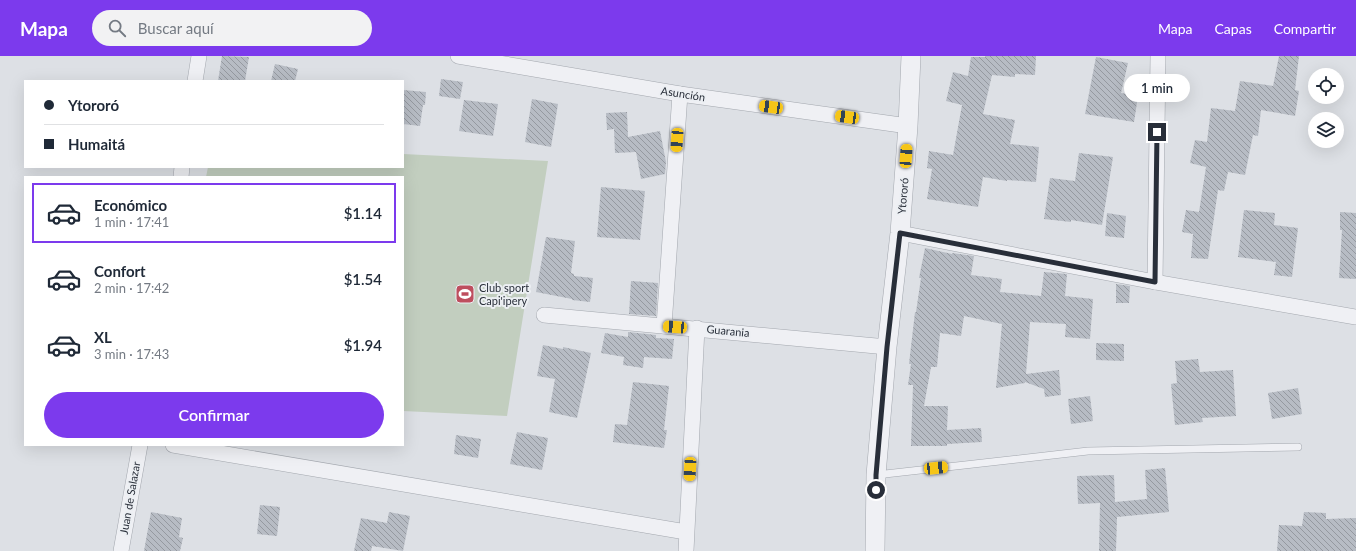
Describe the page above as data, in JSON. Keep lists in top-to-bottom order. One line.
{"streets":{"street":["Asunción","Ytororó","Guarania","Juan de Salazar"]},"crossings":[["Asunción","Ytororó"],["Ytororó","Guarania"]],"places":{"sports":["Club sport Capi'ipery"]},"page":{"header":"Mapa","search":"Buscar aquí","nav":["Mapa","Capas","Compartir"],"bubble":"1 min","banner":["Ytororó","Humaitá"],"list":[{"name":"Económico","note":"1 min · 17:41","value":"$1.14"},{"name":"Confort","note":"2 min · 17:42","value":"$1.54"},{"name":"XL","note":"3 min · 17:43","value":"$1.94"}],"buttons":"Confirmar"}}
